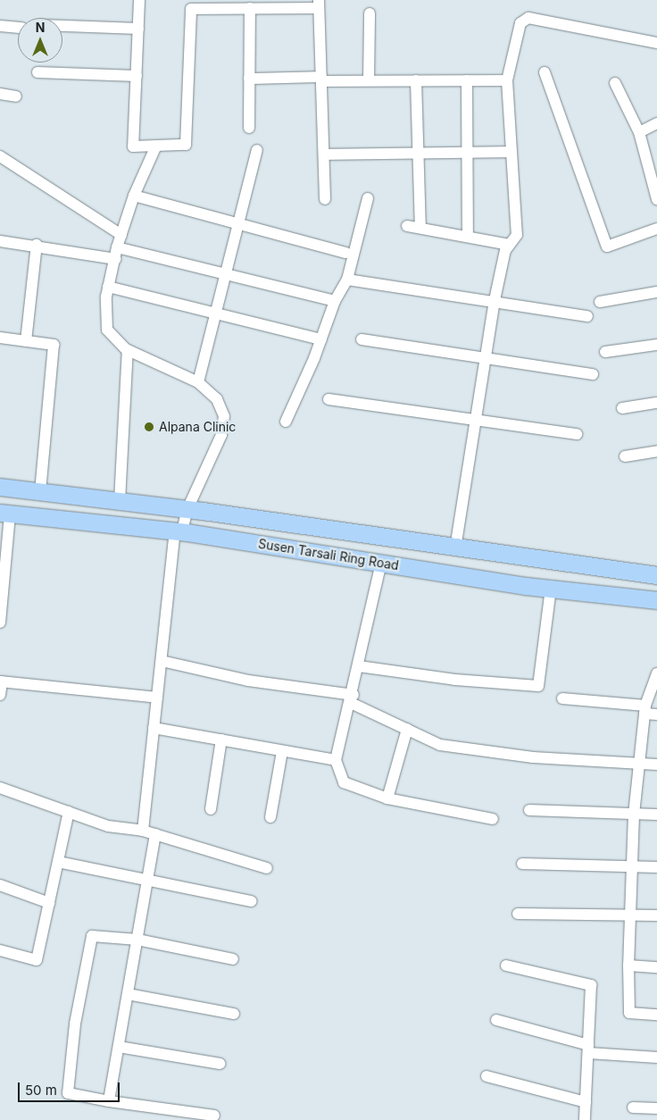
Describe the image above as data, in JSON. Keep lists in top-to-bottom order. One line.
{"streets":{"main road":["Susen Tarsali Ring Road"]},"places":["Alpana Clinic"],"scale_bar":"50 m","north":"top"}
